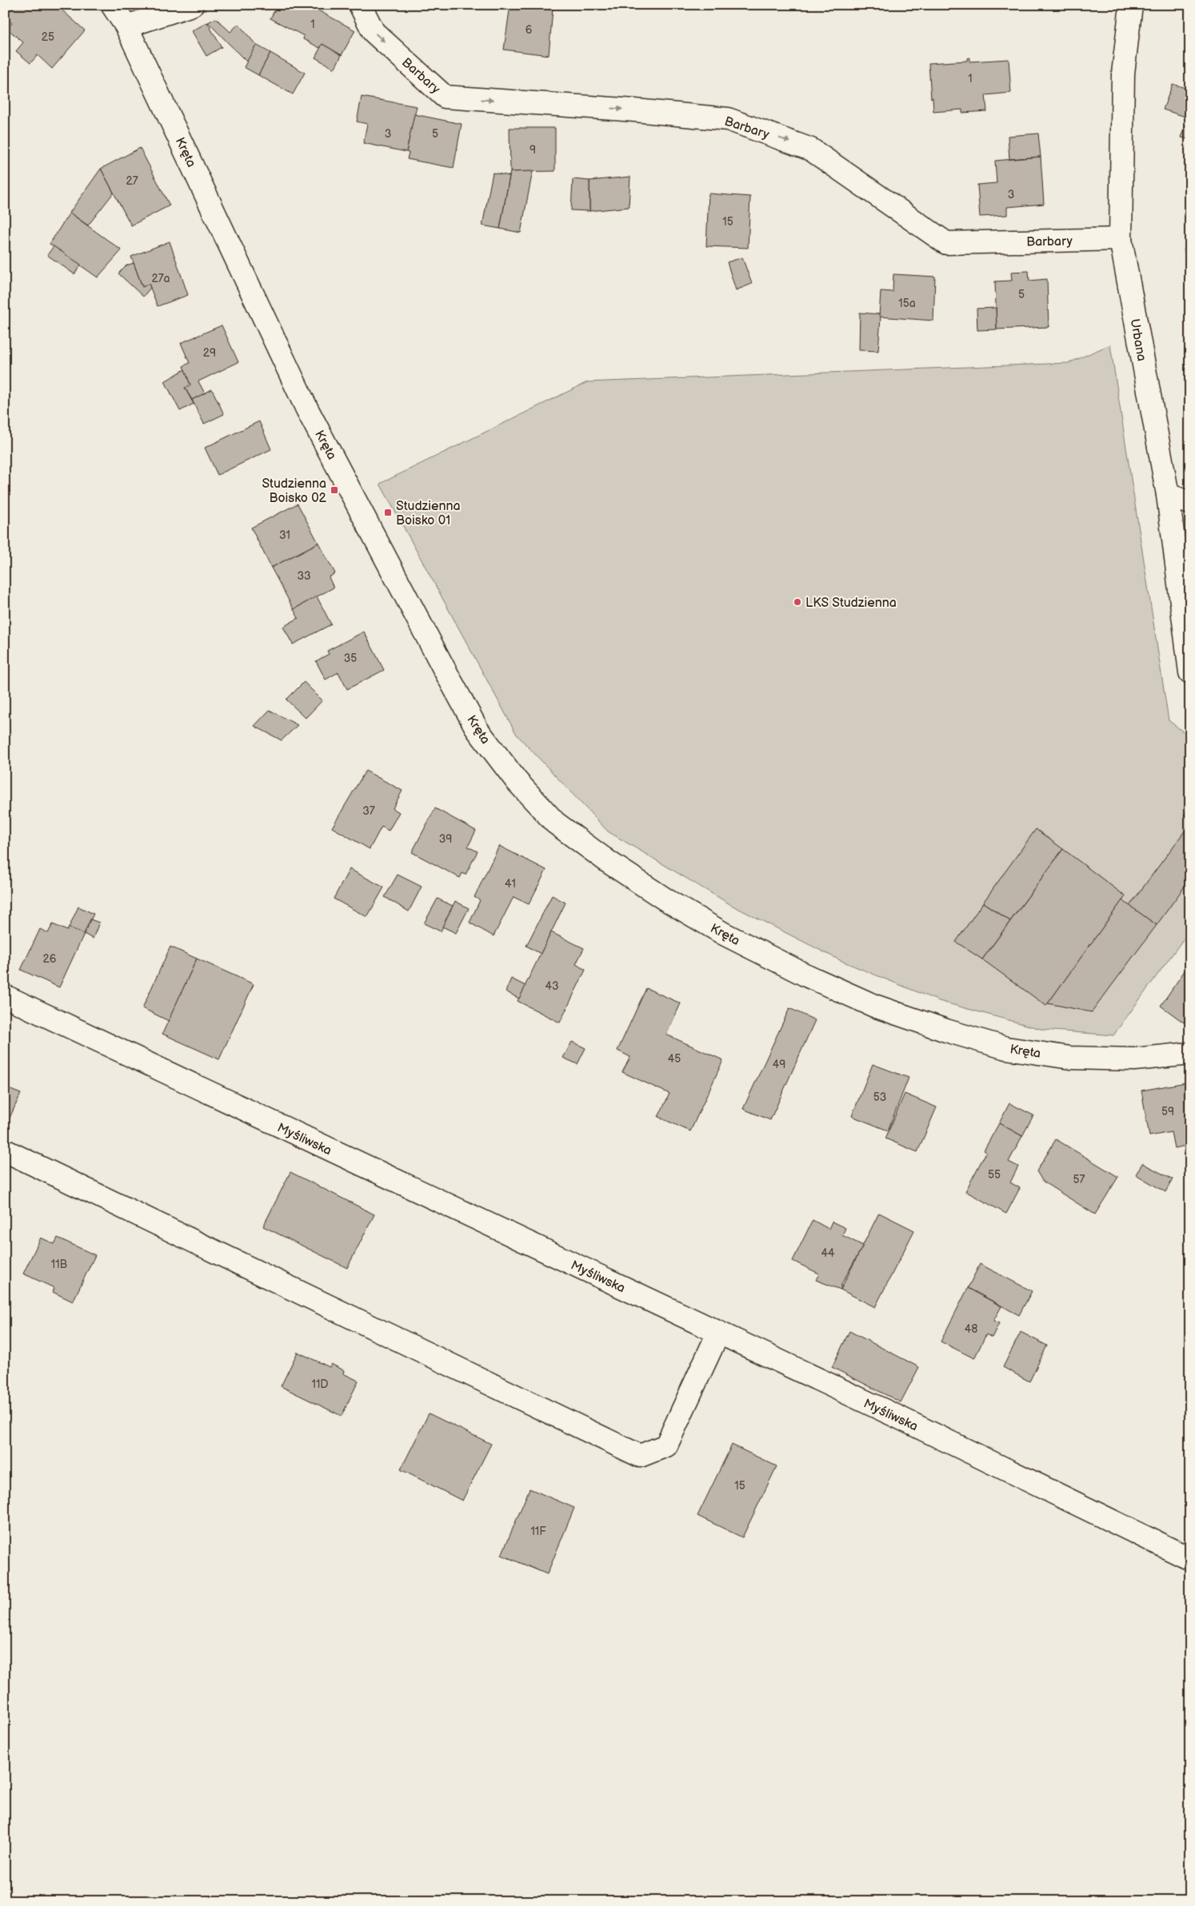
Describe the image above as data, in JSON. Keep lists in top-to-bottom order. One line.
{"streets":{"street":["Barbary","Kręta","Urbana","Myśliwska"]},"crossings":[["Barbary","Urbana"]],"one_way":["Barbary"],"places":{"transit":["Studzienna Boisko 02","Studzienna Boisko 01"],"other":["LKS Studzienna"]},"house_numbers":["1","6","25","1","3","5","9","27","3","15","27a","5","15a","29","31","33","35","37","39","41","26","43","45","49","53","59","55","57","44","11B","48","11D","15","11F"]}
